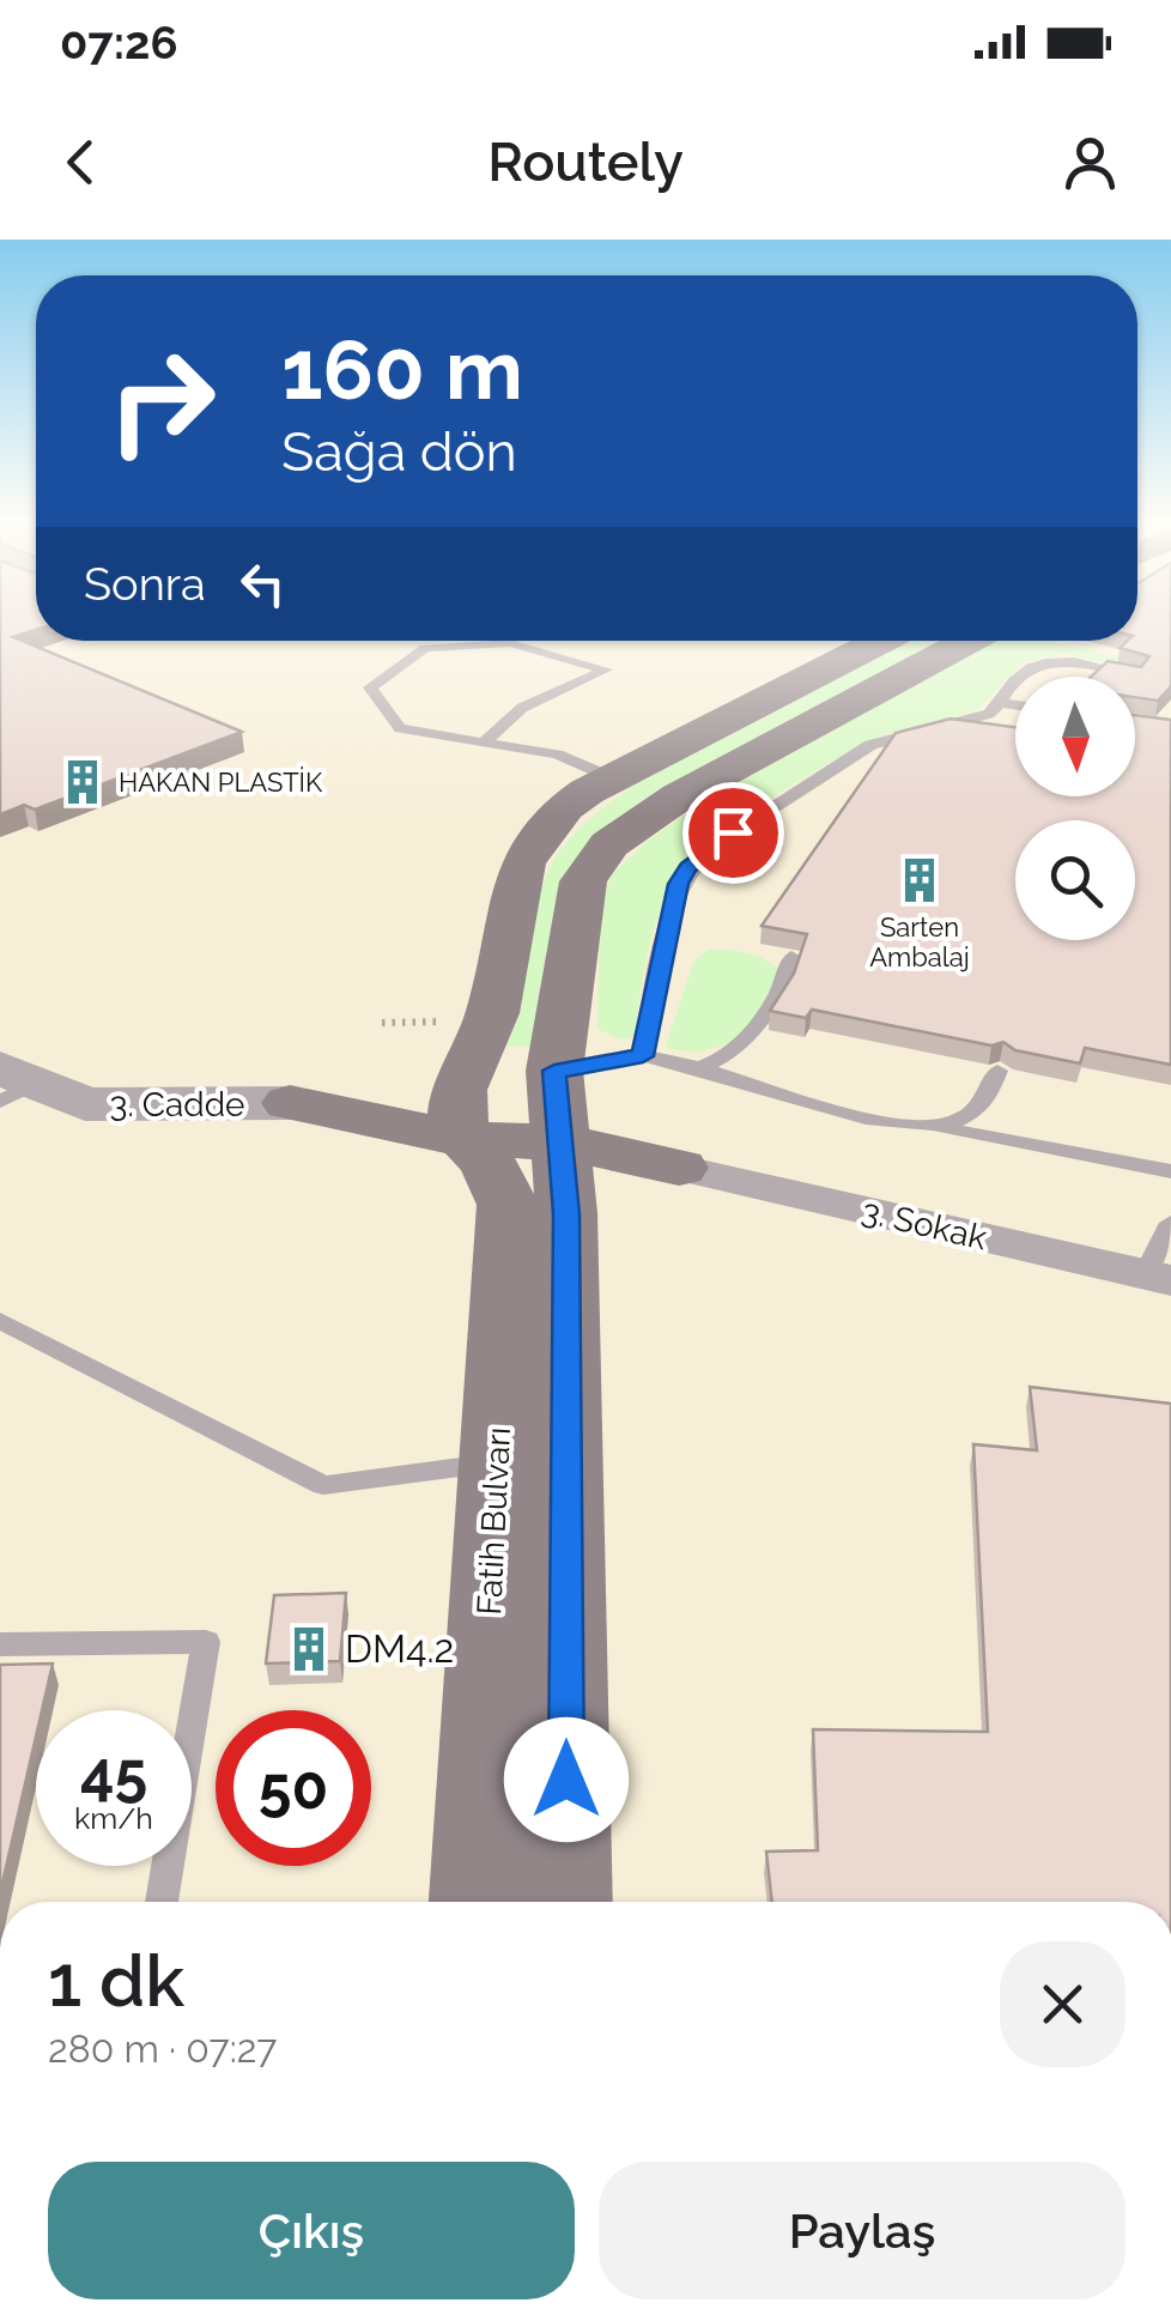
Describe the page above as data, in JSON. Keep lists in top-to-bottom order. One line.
{"streets":{"main road":["Fatih Bulvarı"],"street":["3. Cadde","3. Sokak"]},"places":{"building":["HAKAN PLASTİK","Sarten Ambalaj","DM4.2"]},"north":"bottom","page":{"status":"07:26","header":"Routely","turn":["160 m","Sağa dön"],"then":"Sonra","speed":"45 km/h","limit":"50","heading":["1 dk","280 m · 07:27"],"buttons":["Çıkış","Paylaş"]}}
